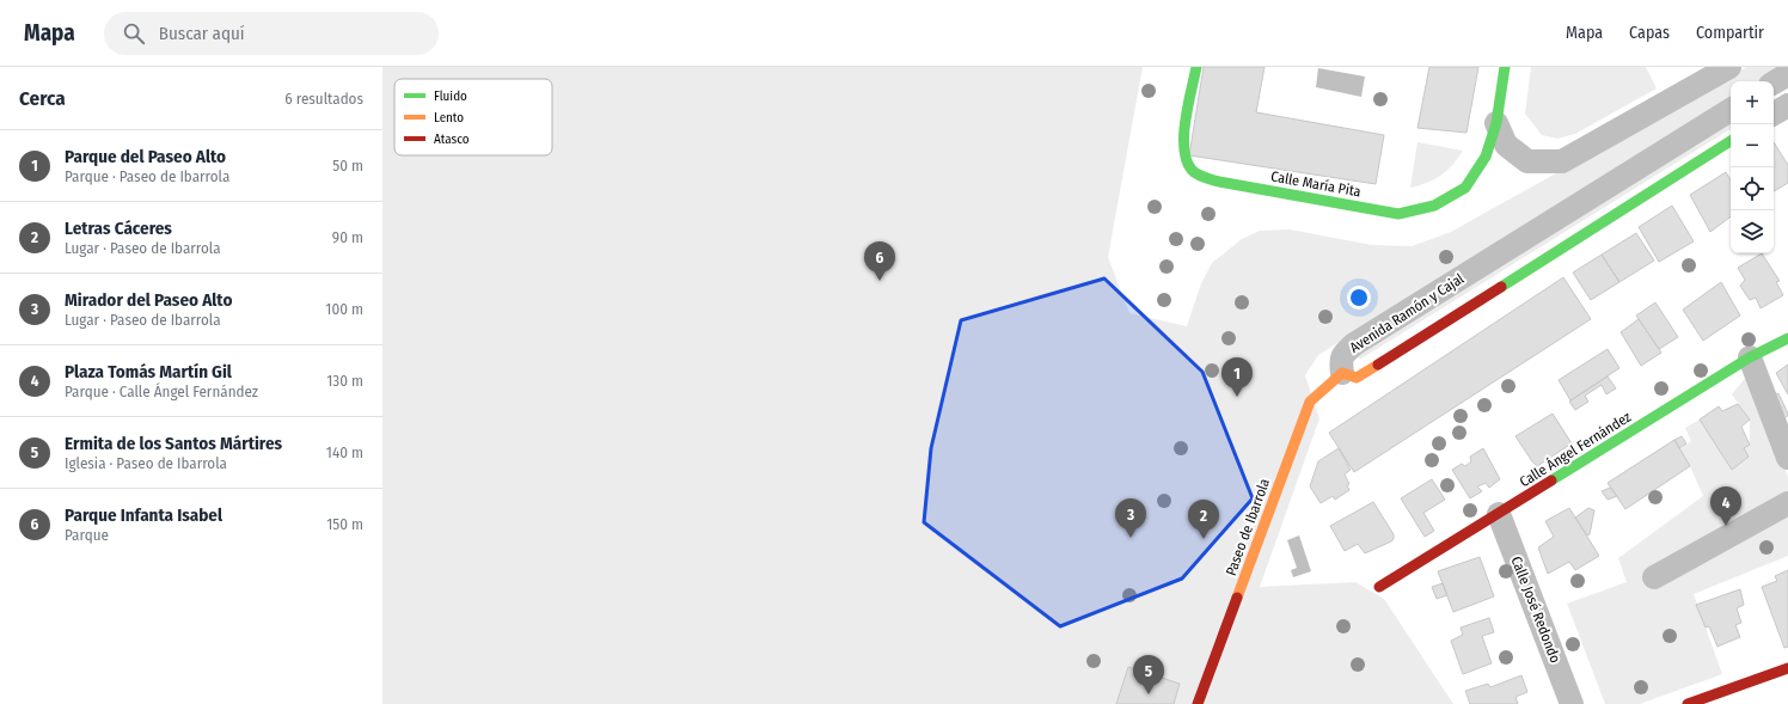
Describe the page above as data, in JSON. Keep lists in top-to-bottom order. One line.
{"streets":{"street":["Calle María Pita","Avenida Ramón y Cajal","Calle Ángel Fernández","Paseo de Ibarrola","Calle José Redondo"]},"crossings":[["Avenida Ramón y Cajal","Paseo de Ibarrola"],["Calle Ángel Fernández","Calle José Redondo"]],"legend":["Fluido","Lento","Atasco"],"page":{"header":"Mapa","search":"Buscar aquí","nav":["Mapa","Capas","Compartir"],"heading":["Cerca","6 resultados"],"map_buttons":["+","−"],"list":[{"mark":"1","name":"Parque del Paseo Alto","note":"Parque · Paseo de Ibarrola","value":"50 m"},{"mark":"2","name":"Letras Cáceres","note":"Lugar · Paseo de Ibarrola","value":"90 m"},{"mark":"3","name":"Mirador del Paseo Alto","note":"Lugar · Paseo de Ibarrola","value":"100 m"},{"mark":"4","name":"Plaza Tomás Martín Gil","note":"Parque · Calle Ángel Fernández","value":"130 m"},{"mark":"5","name":"Ermita de los Santos Mártires","note":"Iglesia · Paseo de Ibarrola","value":"140 m"},{"mark":"6","name":"Parque Infanta Isabel","note":"Parque","value":"150 m"}],"pins":["6","1","4","3","2","5"]}}
